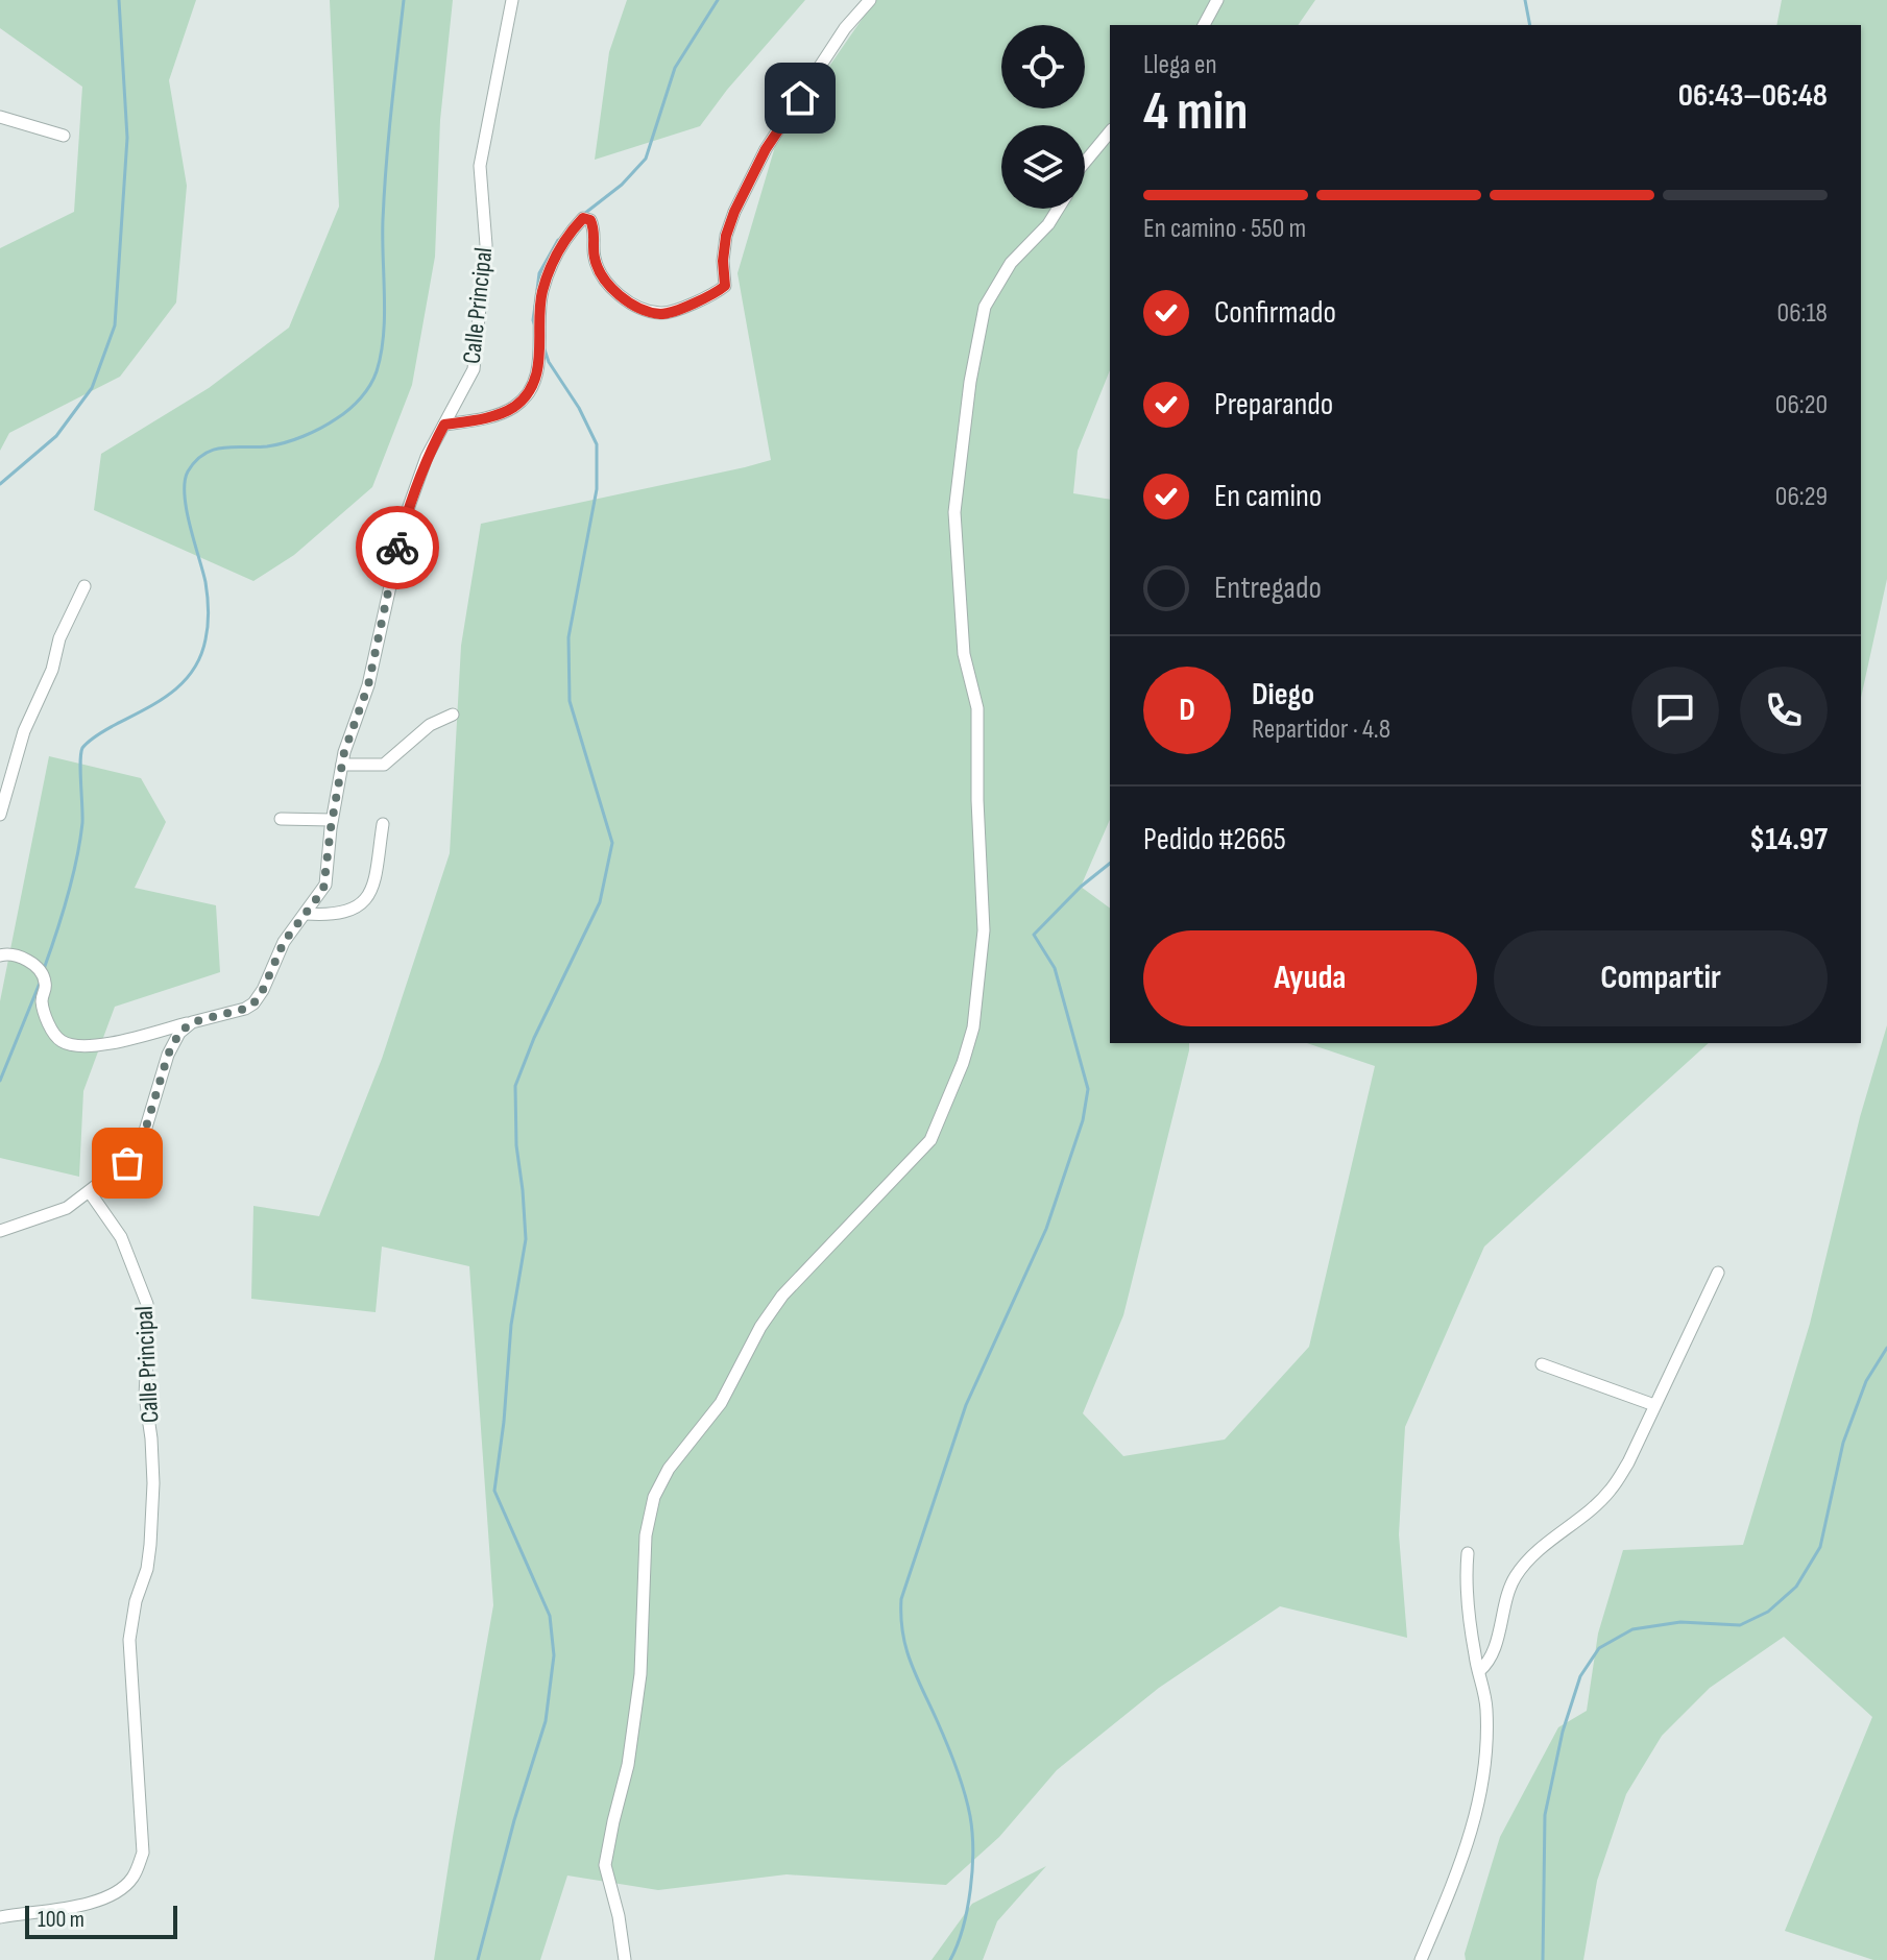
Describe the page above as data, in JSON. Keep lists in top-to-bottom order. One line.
{"streets":{"street":["Calle Principal"]},"scale_bar":"100 m","page":{"heading":["4 min","Llega en","06:43–06:48"],"panel":["Diego","Repartidor · 4.8","Pedido #2665","$14.97"],"bar":"En camino · 550 m","list":[["Confirmado","06:18"],["Preparando","06:20"],["En camino","06:29"],"Entregado"],"round":"D","buttons":["Ayuda","Compartir"],"scale":"100 m"}}
